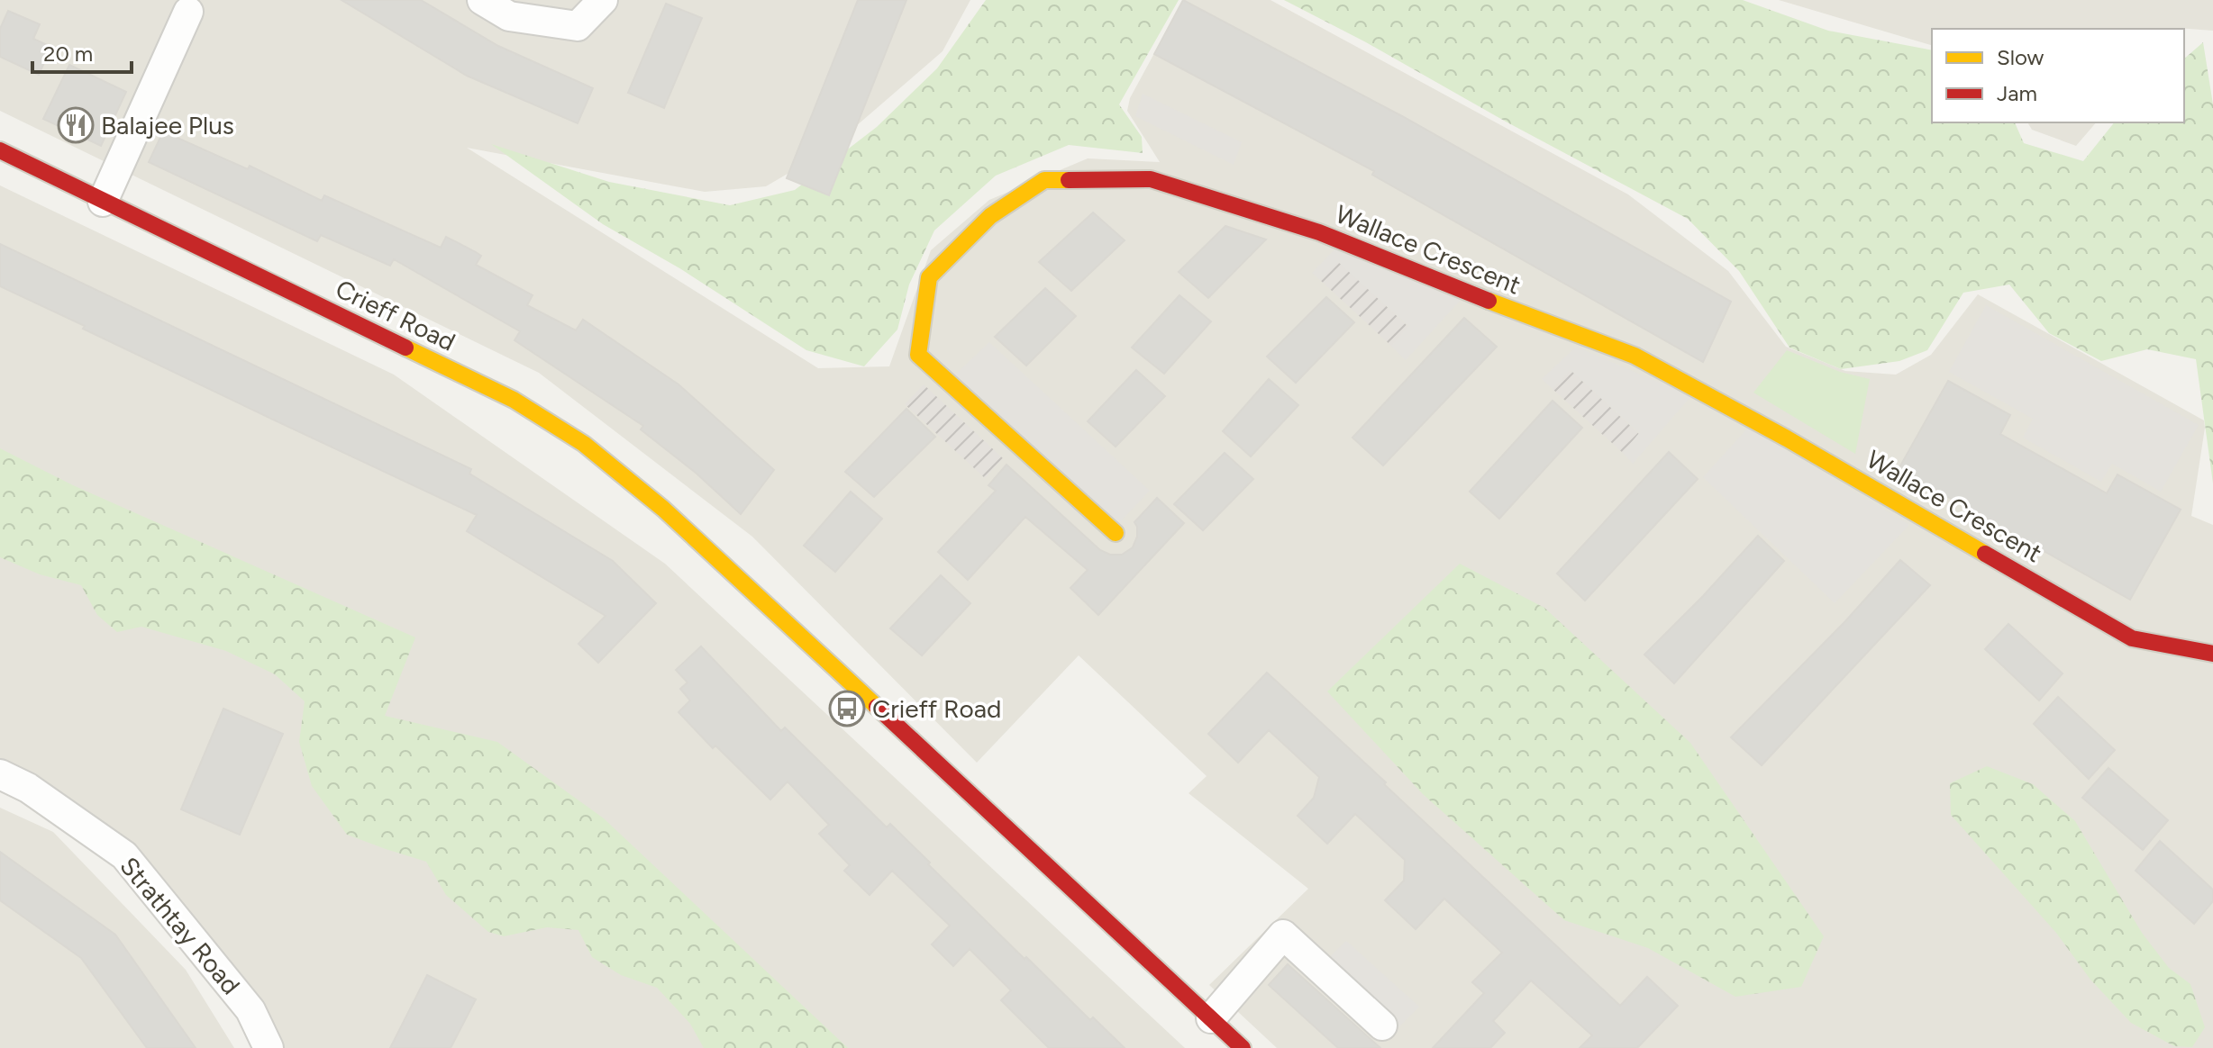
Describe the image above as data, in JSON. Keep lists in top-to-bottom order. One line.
{"streets":{"street":["Wallace Crescent","Crieff Road","Strathtay Road"]},"places":{"restaurant":["Balajee Plus"],"bus stop":["Crieff Road"]},"legend":["Slow","Jam"],"scale_bar":"20 m"}
